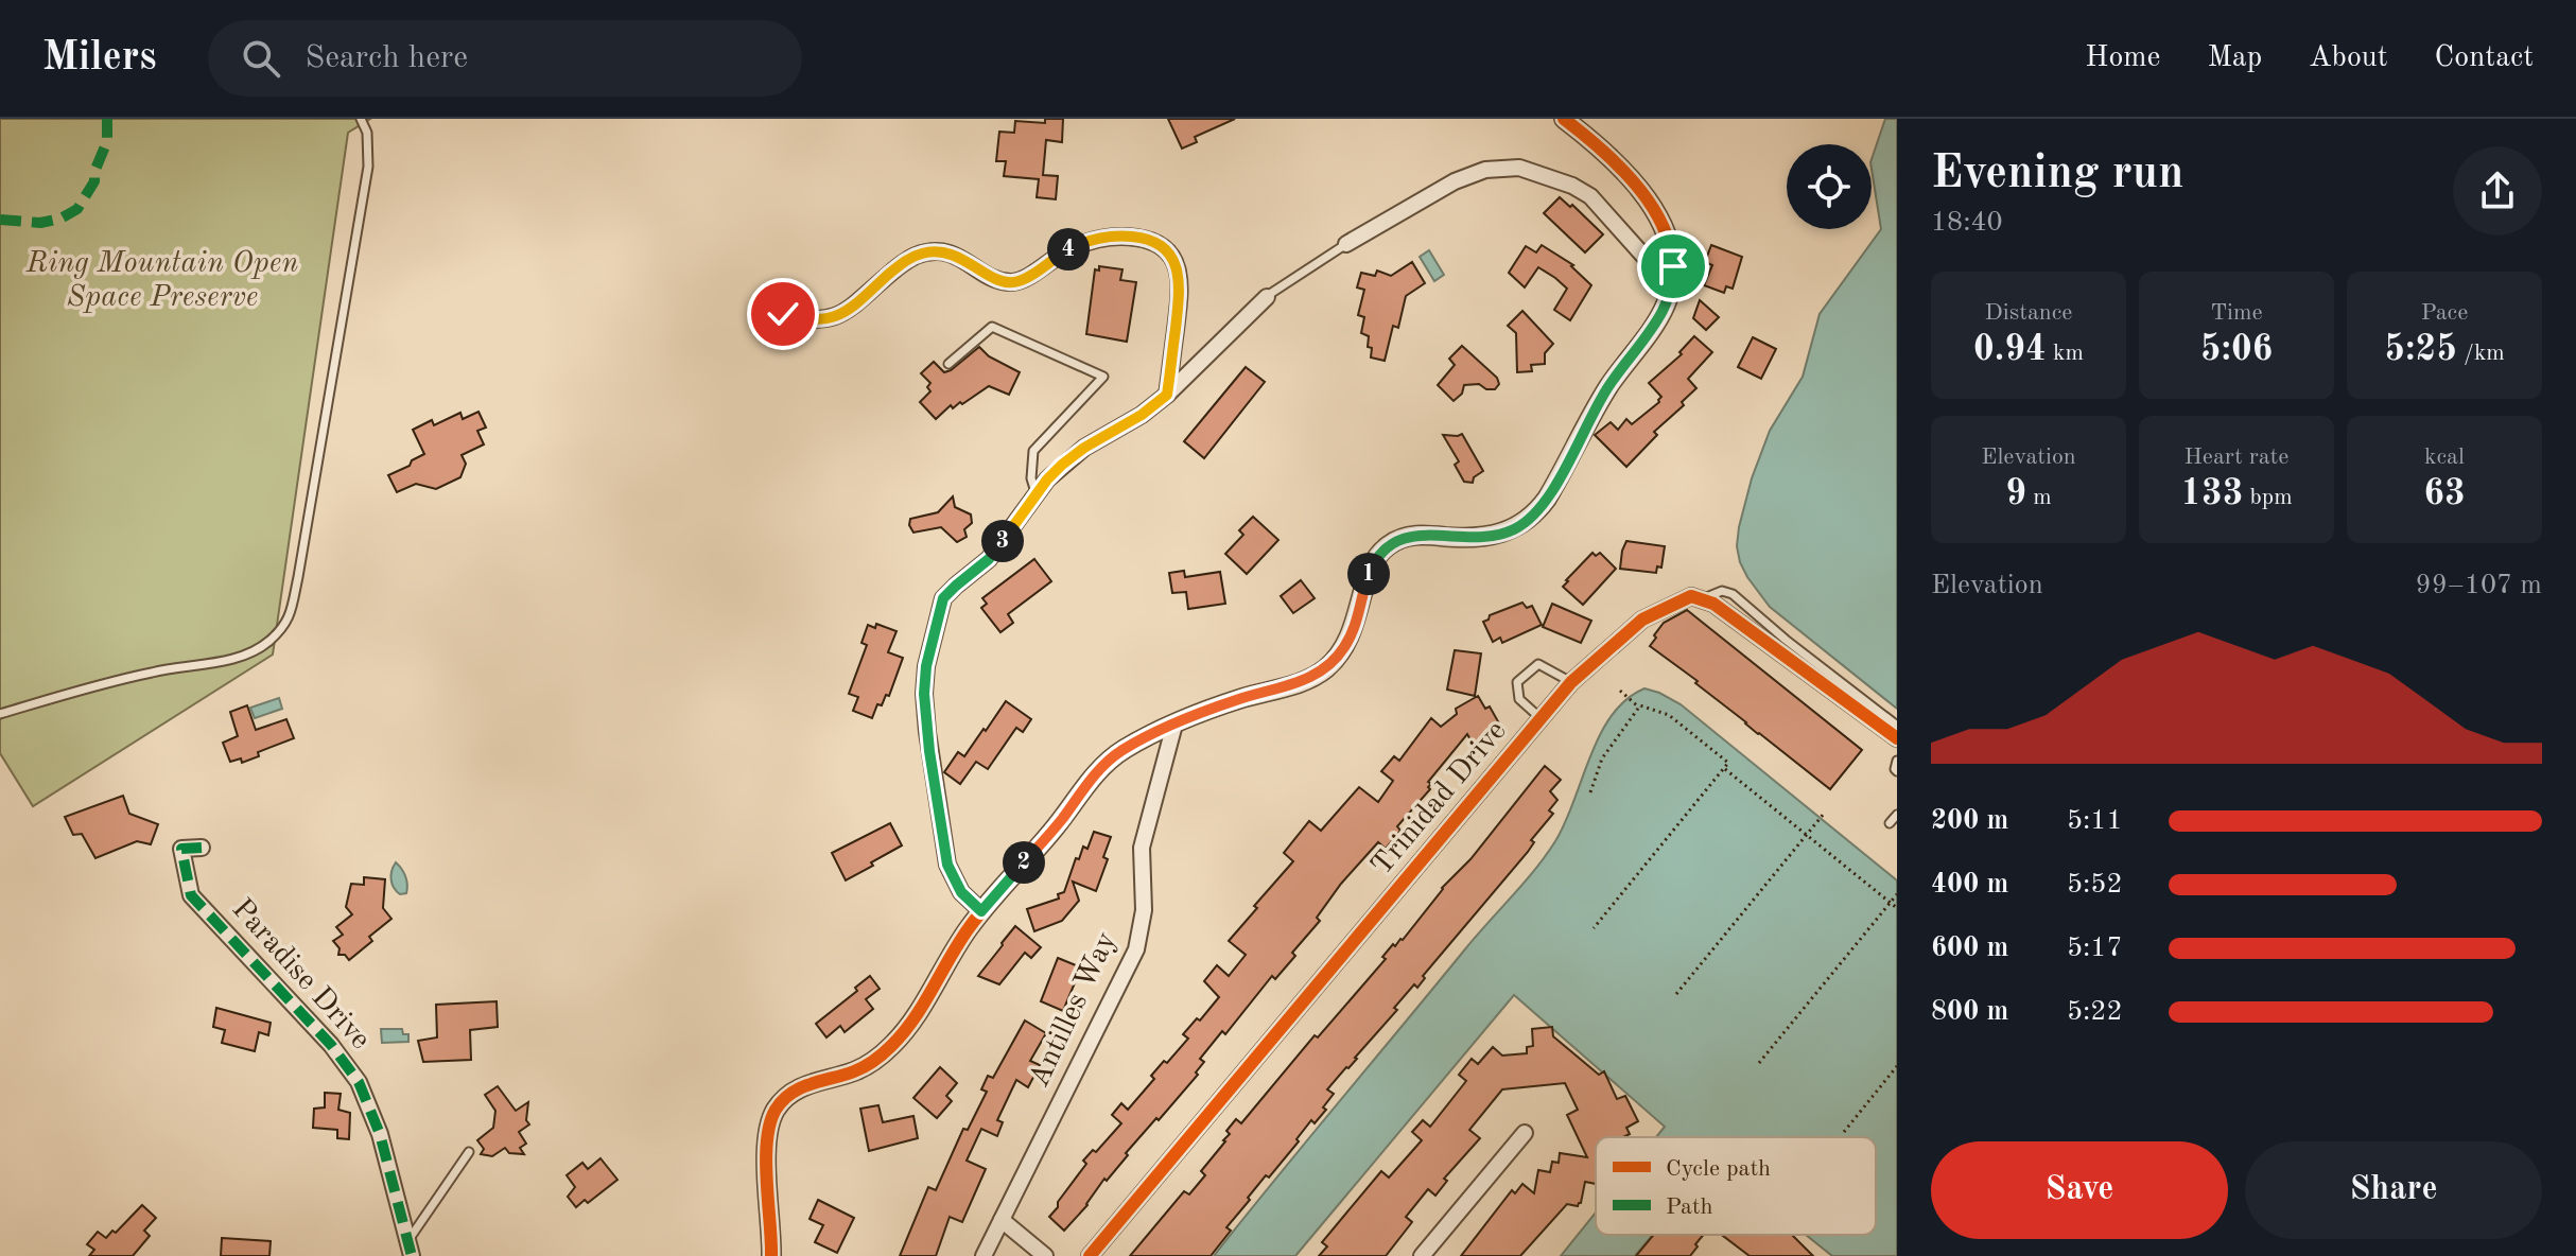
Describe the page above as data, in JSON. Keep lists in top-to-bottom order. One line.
{"streets":{"street":["Trinidad Drive","Paradise Drive","Antilles Way"]},"parks":["Ring Mountain Open Space Preserve"],"legend":["Cycle path","Path"],"page":{"header":"Milers","search":"Search here","nav":["Home","Map","About","Contact"],"heading":["Evening run","18:40"],"pins":["4","3","1","2"],"stats":[["Distance","0.94 km"],["Time","5:06"],["Pace","5:25 /km"],["Elevation","9 m"],["Heart rate","133 bpm"],["kcal","63"]],"chart":["Elevation","99–107 m"],"list":[{"name":"200 m","note":"5:11"},{"name":"400 m","note":"5:52"},{"name":"600 m","note":"5:17"},{"name":"800 m","note":"5:22"}],"buttons":["Save","Share"]}}
